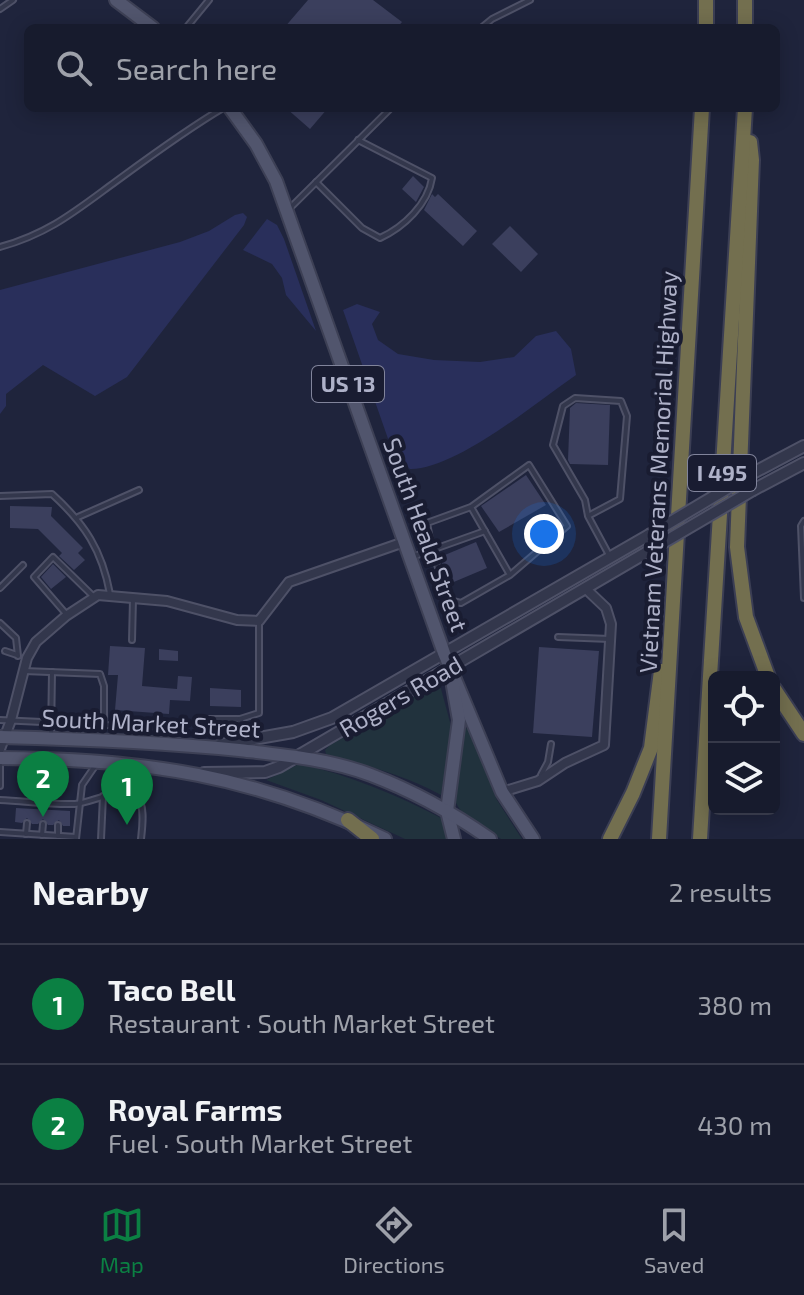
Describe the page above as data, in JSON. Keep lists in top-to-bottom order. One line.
{"streets":{"highway":["Vietnam Veterans Memorial Highway","I 495"],"main road":["US 13","South Heald Street","South Market Street"],"street":["Rogers Road"]},"crossings":[["South Heald Street","Rogers Road"],["South Heald Street","South Market Street"],["Rogers Road","South Market Street"]],"page":{"search":"Search here","pins":["2","1"],"heading":["Nearby","2 results"],"list":[{"mark":"1","name":"Taco Bell","note":"Restaurant · South Market Street","value":"380 m"},{"mark":"2","name":"Royal Farms","note":"Fuel · South Market Street","value":"430 m"}],"nav":["Map","Directions","Saved"]}}
